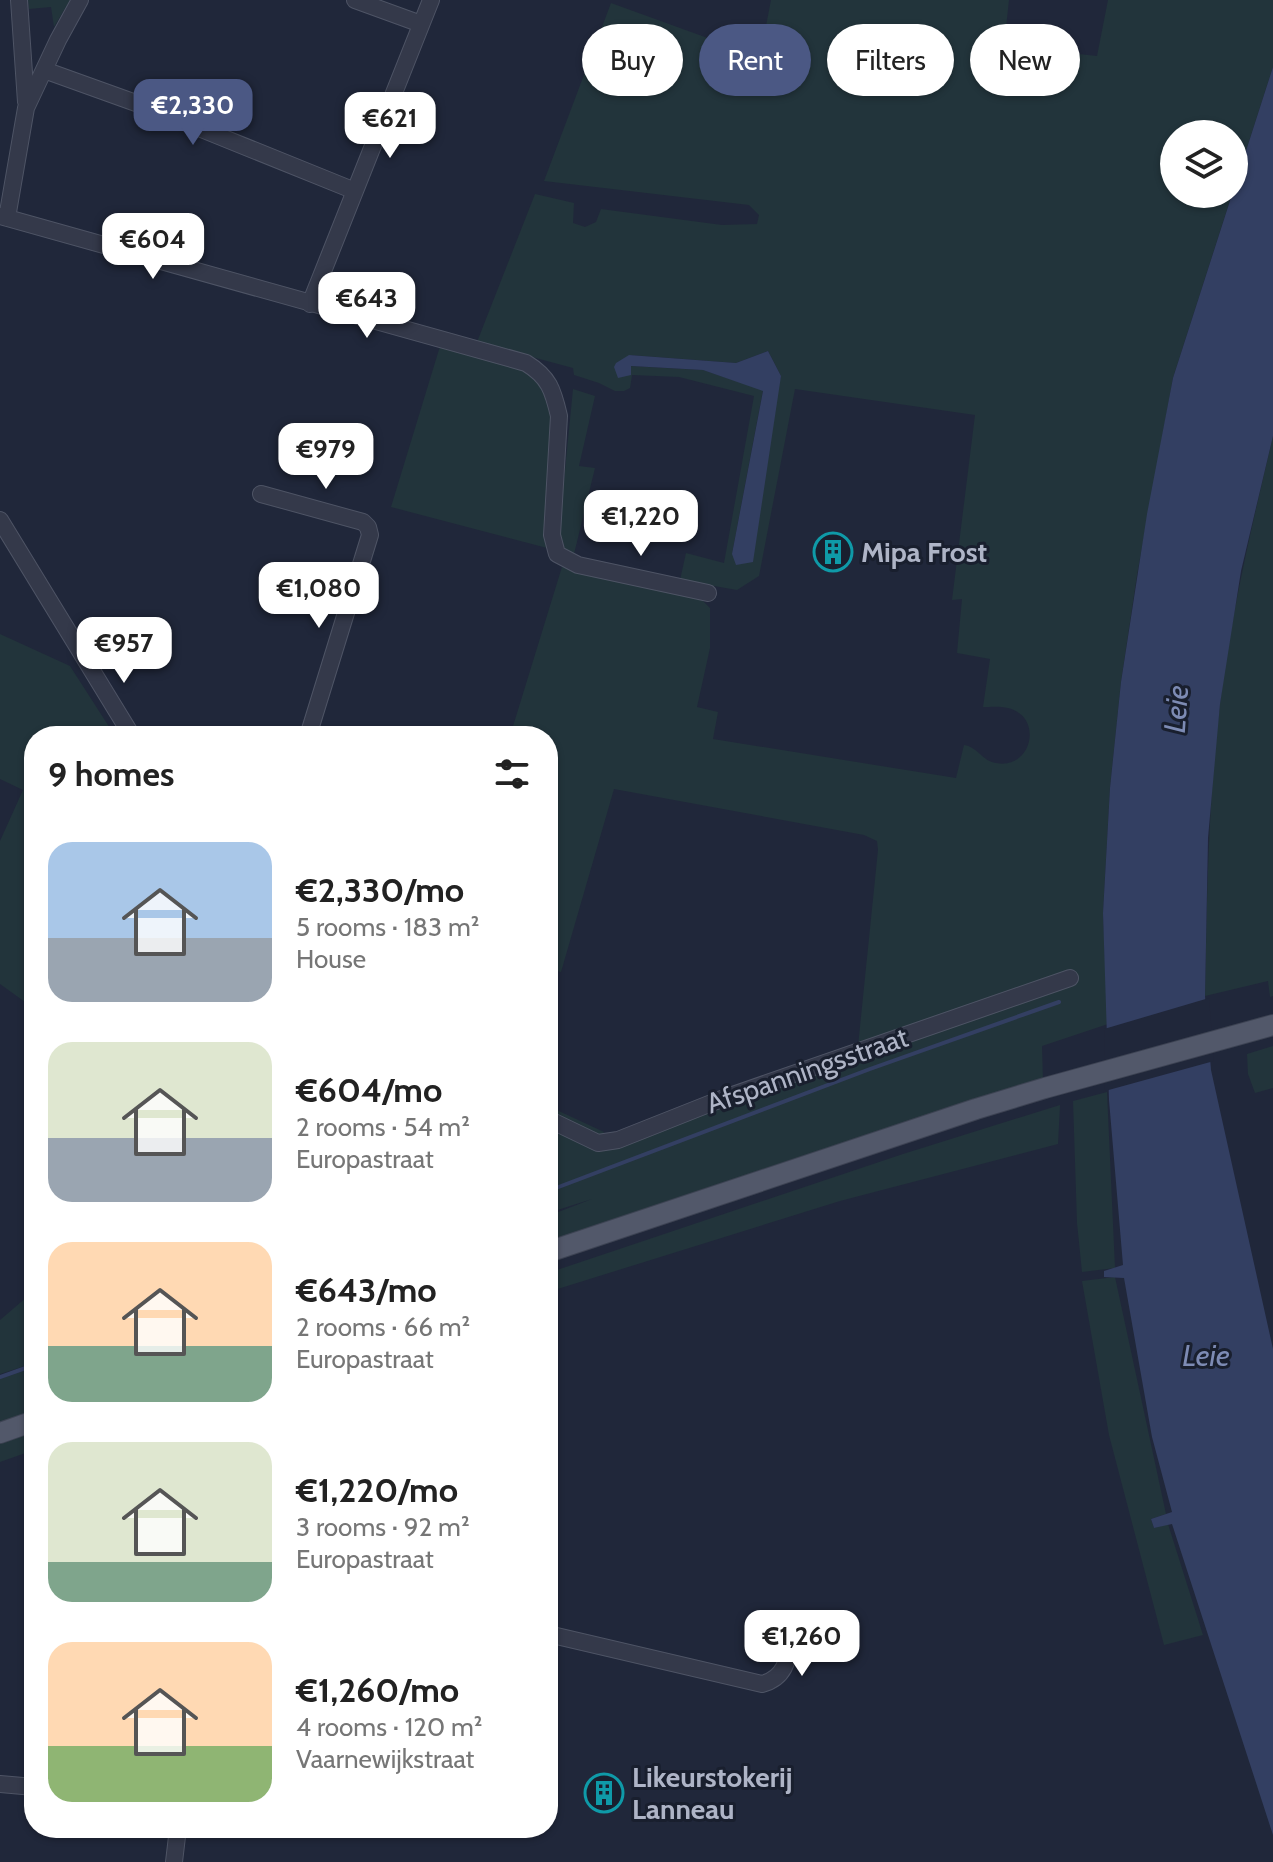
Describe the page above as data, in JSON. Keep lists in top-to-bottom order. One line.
{"streets":{"street":["Afspanningsstraat"]},"water":["Leie"],"places":{"building":["Mipa Frost","Likeurstokerij Lanneau"]},"page":{"chip":["Buy","Rent","Filters","New"],"price":["€2,330","€621","€604","€643","€979","€1,220","€1,080","€957","€1,260"],"heading":"9 homes","list":[{"name":"€2,330/mo","note":"5 rooms · 183 m² · House"},{"name":"€604/mo","note":"2 rooms · 54 m² · Europastraat"},{"name":"€643/mo","note":"2 rooms · 66 m² · Europastraat"},{"name":"€1,220/mo","note":"3 rooms · 92 m² · Europastraat"},{"name":"€1,260/mo","note":"4 rooms · 120 m² · Vaarnewijkstraat"}]}}
